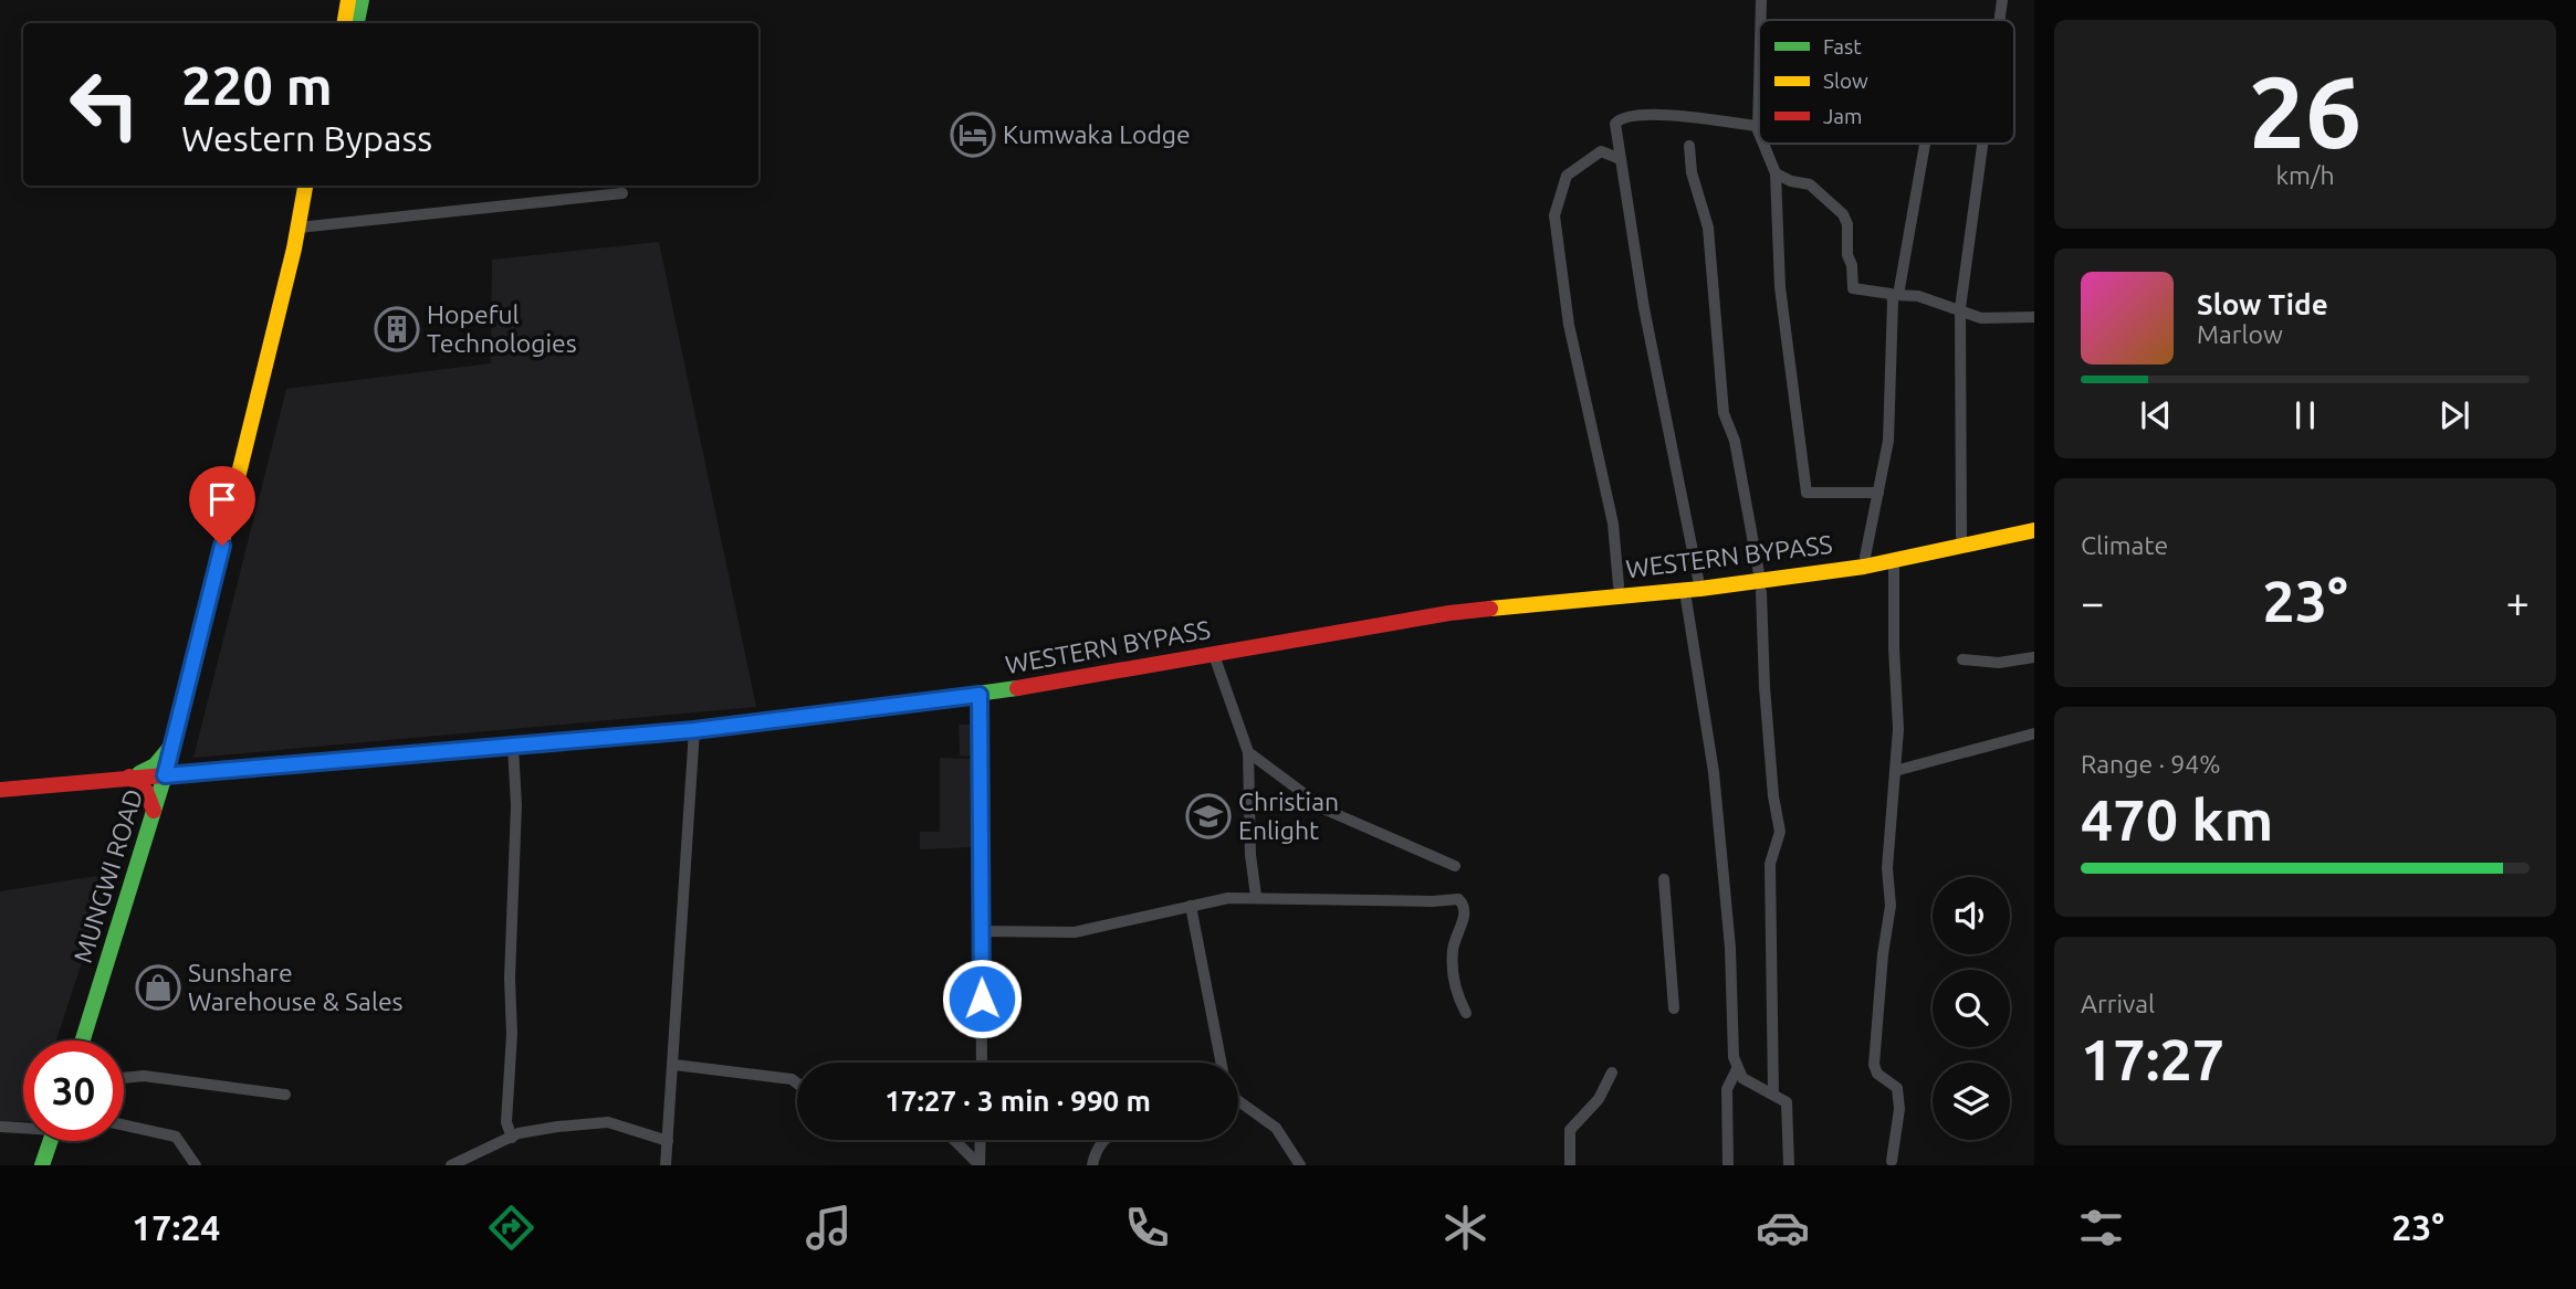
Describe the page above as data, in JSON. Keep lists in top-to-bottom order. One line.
{"streets":{"main road":["WESTERN BYPASS","MUNGWI ROAD"]},"crossings":[["WESTERN BYPASS","MUNGWI ROAD"]],"places":{"hotel":["Kumwaka Lodge"],"building":["Hopeful Technologies"],"school or university":["Christian Enlight"],"shop":["Sunshare Warehouse & Sales"]},"legend":["Fast","Slow","Jam"],"page":{"tile":[["26","km/h"],"Climate",["Range · 94%","470 km"],["Arrival","17:27"]],"turn":["220 m","Western Bypass"],"song":["Slow Tide","Marlow"],"heat":["−","23°","+"],"limit":"30","trip":"17:27 · 3 min · 990 m","tabs":["17:24","23°"]}}
